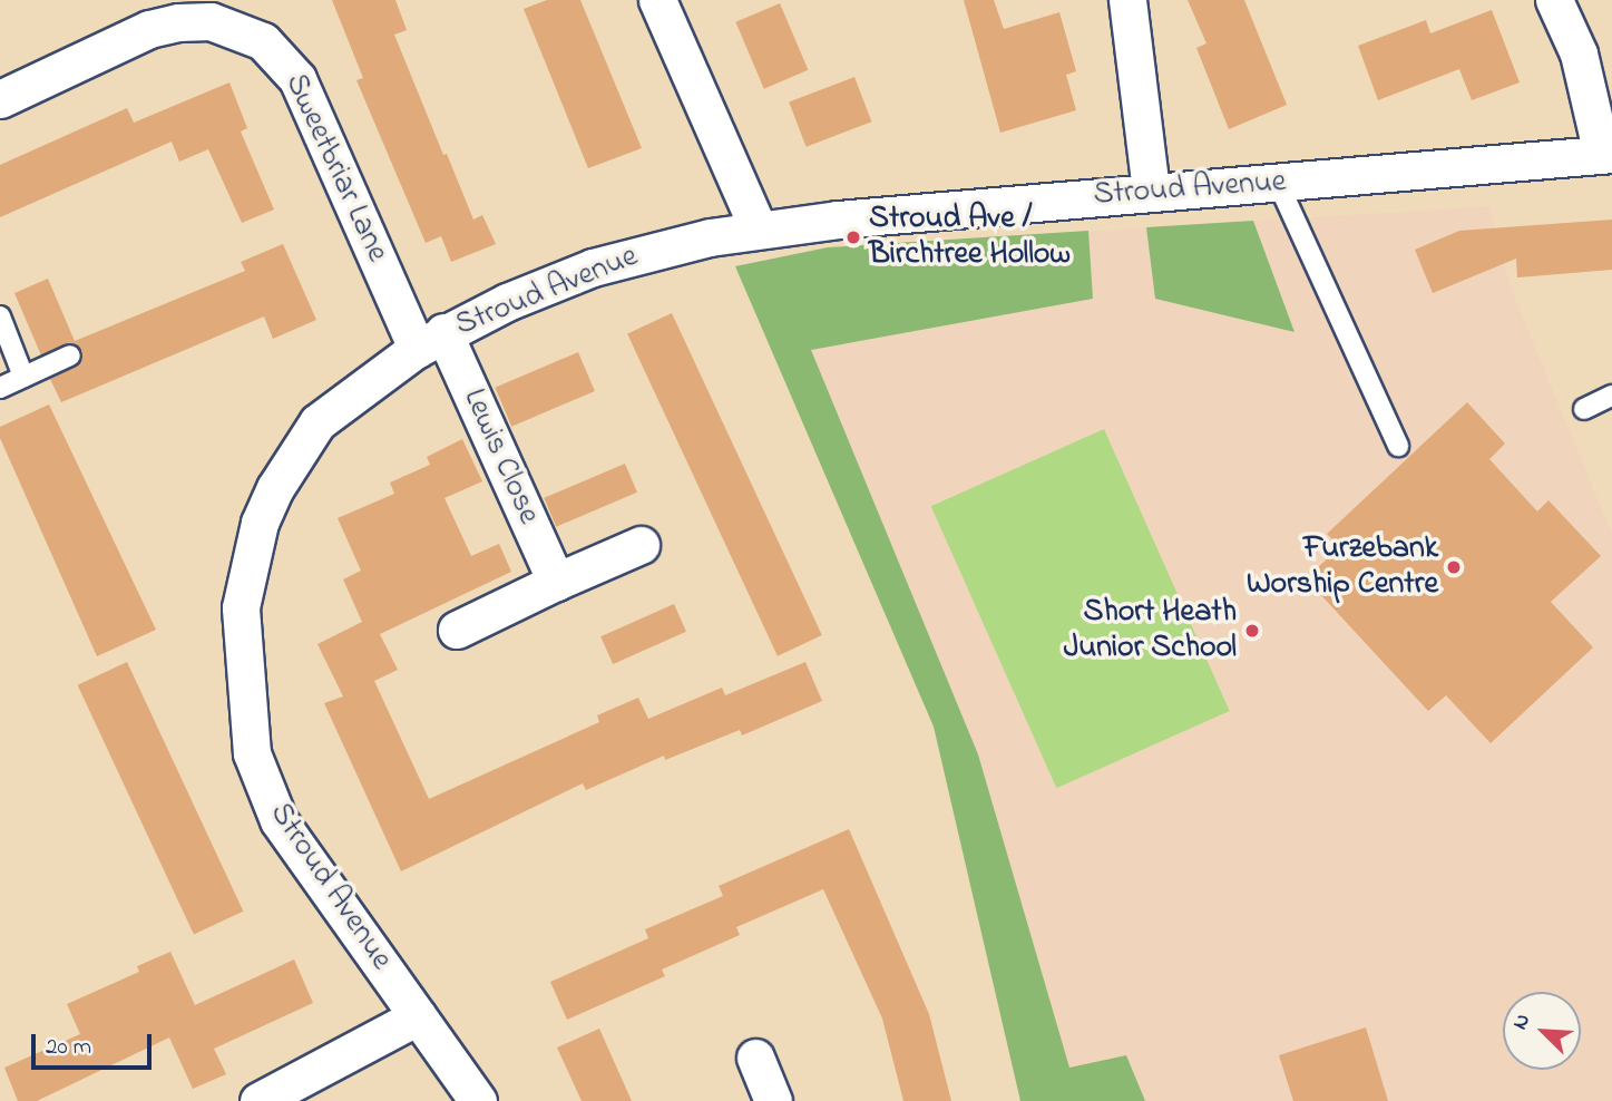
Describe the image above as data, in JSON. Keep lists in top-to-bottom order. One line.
{"streets":{"street":["Sweetbriar Lane","Stroud Avenue","Lewis Close"]},"crossings":[["Sweetbriar Lane","Stroud Avenue"],["Sweetbriar Lane","Lewis Close"],["Stroud Avenue","Lewis Close"]],"places":["Stroud Ave / Birchtree Hollow","Furzebank Worship Centre","Short Heath Junior School"],"scale_bar":"20 m","north":"top left"}
